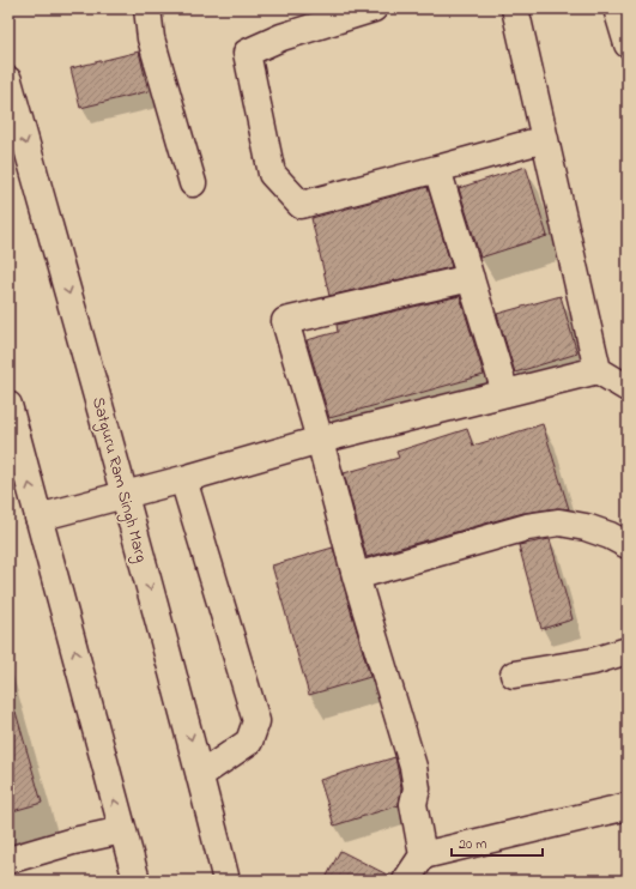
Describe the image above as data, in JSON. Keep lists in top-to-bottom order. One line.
{"streets":{"street":["Satguru Ram Singh Marg"]},"scale_bar":"20 m"}
